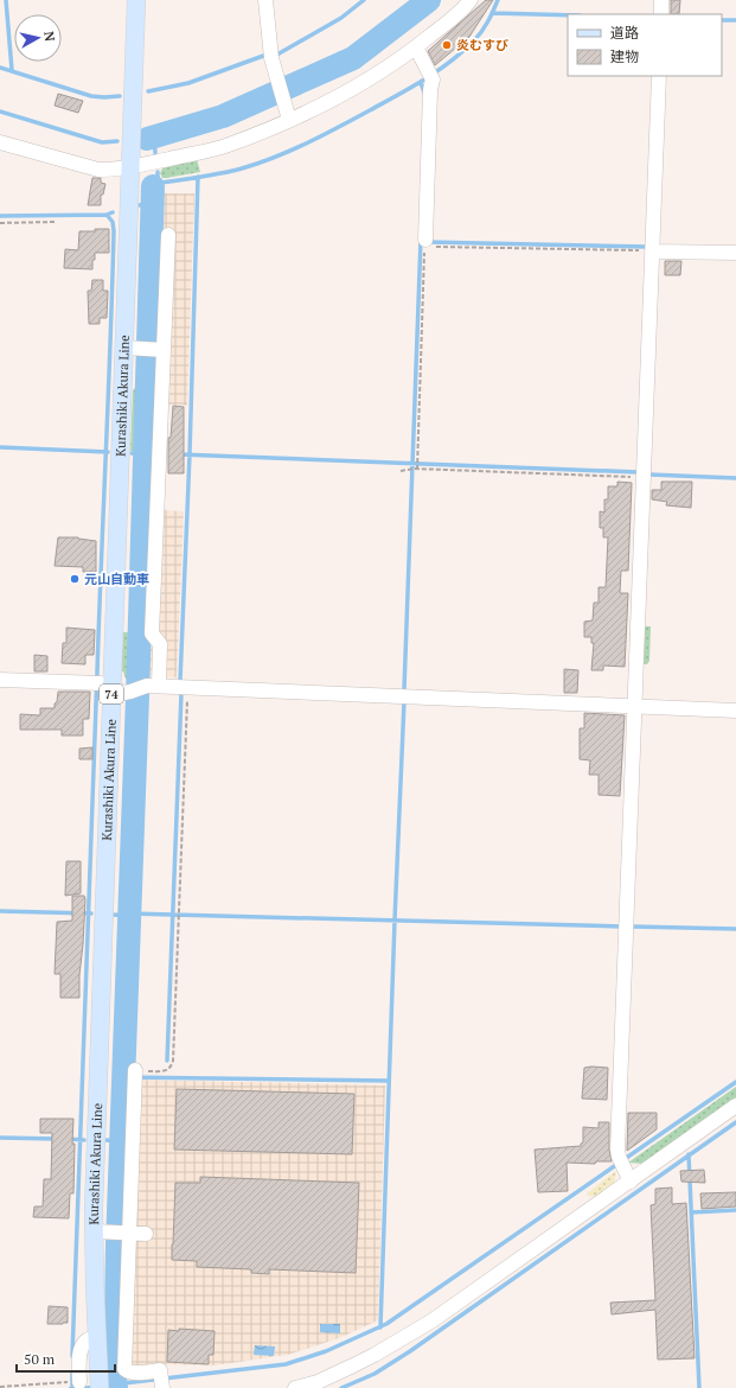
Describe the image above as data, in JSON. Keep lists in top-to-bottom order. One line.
{"streets":{"main road":["Kurashiki Akura Line","74"]},"places":["炎むすび","元山自動車"],"legend":["道路","建物"],"scale_bar":"50 m","north":"right"}
